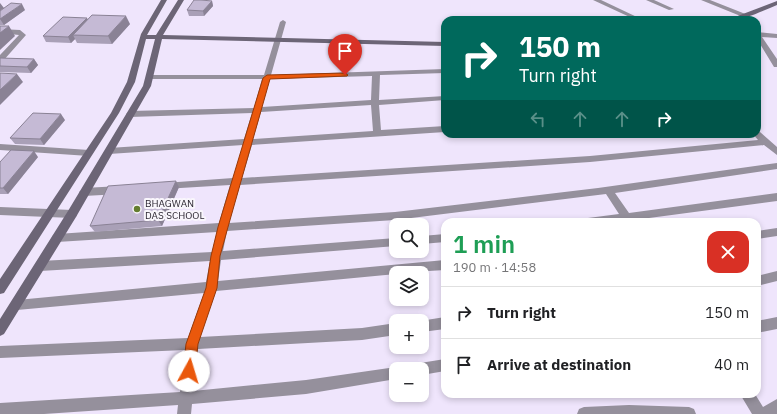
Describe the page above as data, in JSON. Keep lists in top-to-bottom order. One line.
{"places":["BHAGWAN DAS SCHOOL"],"page":{"turn":["150 m","Turn right"],"map_buttons":["+","−"],"heading":["1 min","190 m · 14:58"],"list":[{"name":"Turn right","value":"150 m"},{"name":"Arrive at destination","value":"40 m"}]}}
